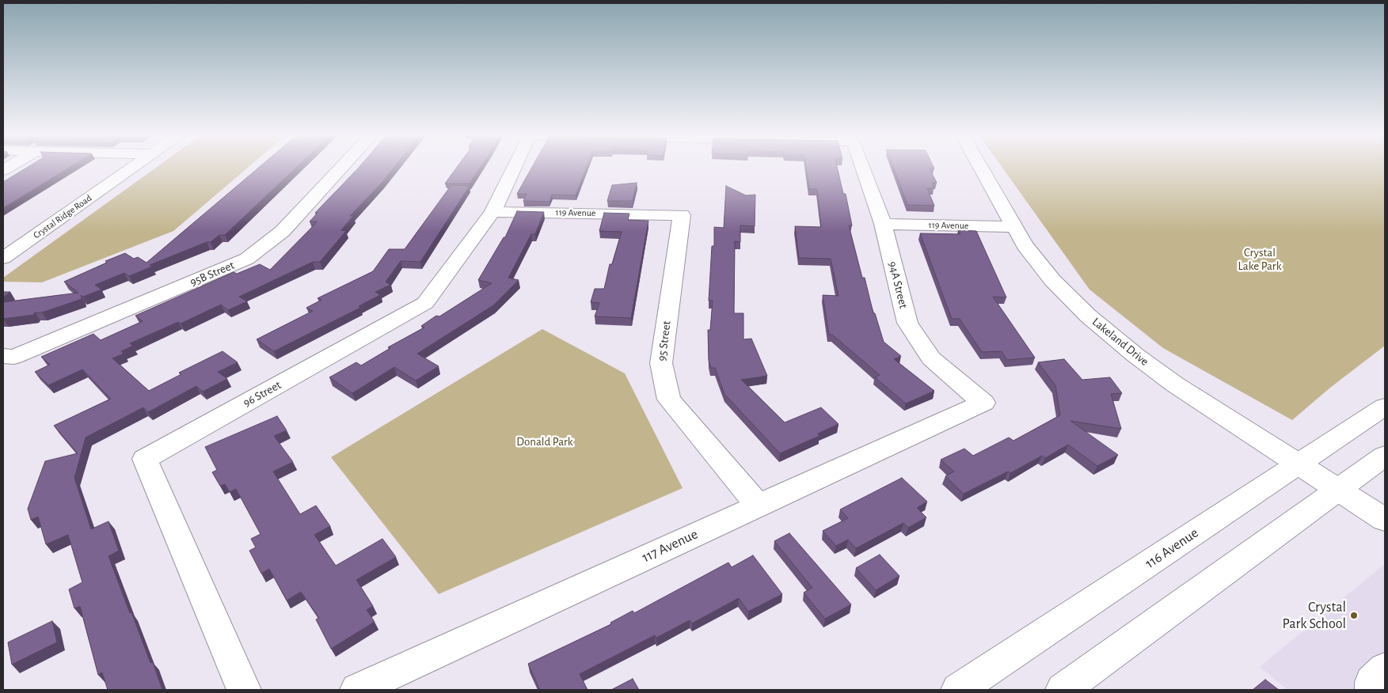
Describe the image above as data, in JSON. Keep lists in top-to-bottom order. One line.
{"streets":{"street":["119 Avenue","Crystal Ridge Road","95B Street","94A Street","95 Street","Lakeland Drive","96 Street","117 Avenue","116 Avenue"]},"crossings":[["119 Avenue","94A Street"],["119 Avenue","95 Street"],["119 Avenue","Lakeland Drive"],["119 Avenue","96 Street"],["94A Street","117 Avenue"],["95 Street","117 Avenue"],["Lakeland Drive","116 Avenue"]],"parks":["Crystal Lake Park","Donald Park"],"places":["Crystal Park School"]}
